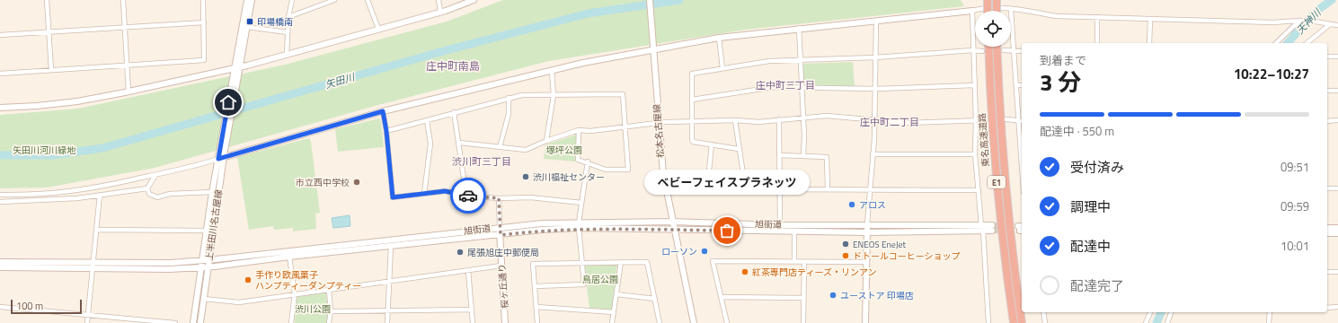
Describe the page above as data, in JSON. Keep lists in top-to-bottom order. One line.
{"streets":{"highway":["東名高速道路","E1"],"street":["松本名古屋線","旭街道","上半田川名古屋線","桜ヶ丘通り"]},"crossings":[["松本名古屋線","旭街道"],["旭街道","上半田川名古屋線"],["旭街道","桜ヶ丘通り"]],"districts":["庄中町南島","庄中町三丁目","庄中町二丁目","渋川町三丁目"],"water":["天神川","矢田川"],"parks":["矢田川河川緑地","塚坪公園","鳥居公園","渋川公園"],"places":{"transit":["印場橋南"],"other":["渋川福祉センター","市立西中学校","アロス","ベビーフェイスプラネッツ","ENEOS EneJet","ローソン","尾張旭庄中郵便局","ドトールコーヒーショップ","紅茶専門店ティーズ・リンアン","手作り欧風菓子 ハンプティーダンプティー","ユーストア 印場店"]},"scale_bar":"100 m","page":{"heading":["3 分","到着まで","10:22–10:27"],"bar":"配達中 · 550 m","list":[["受付済み","09:51"],["調理中","09:59"],["配達中","10:01"],"配達完了"],"bubble":"ベビーフェイスプラネッツ","scale":"100 m"}}
